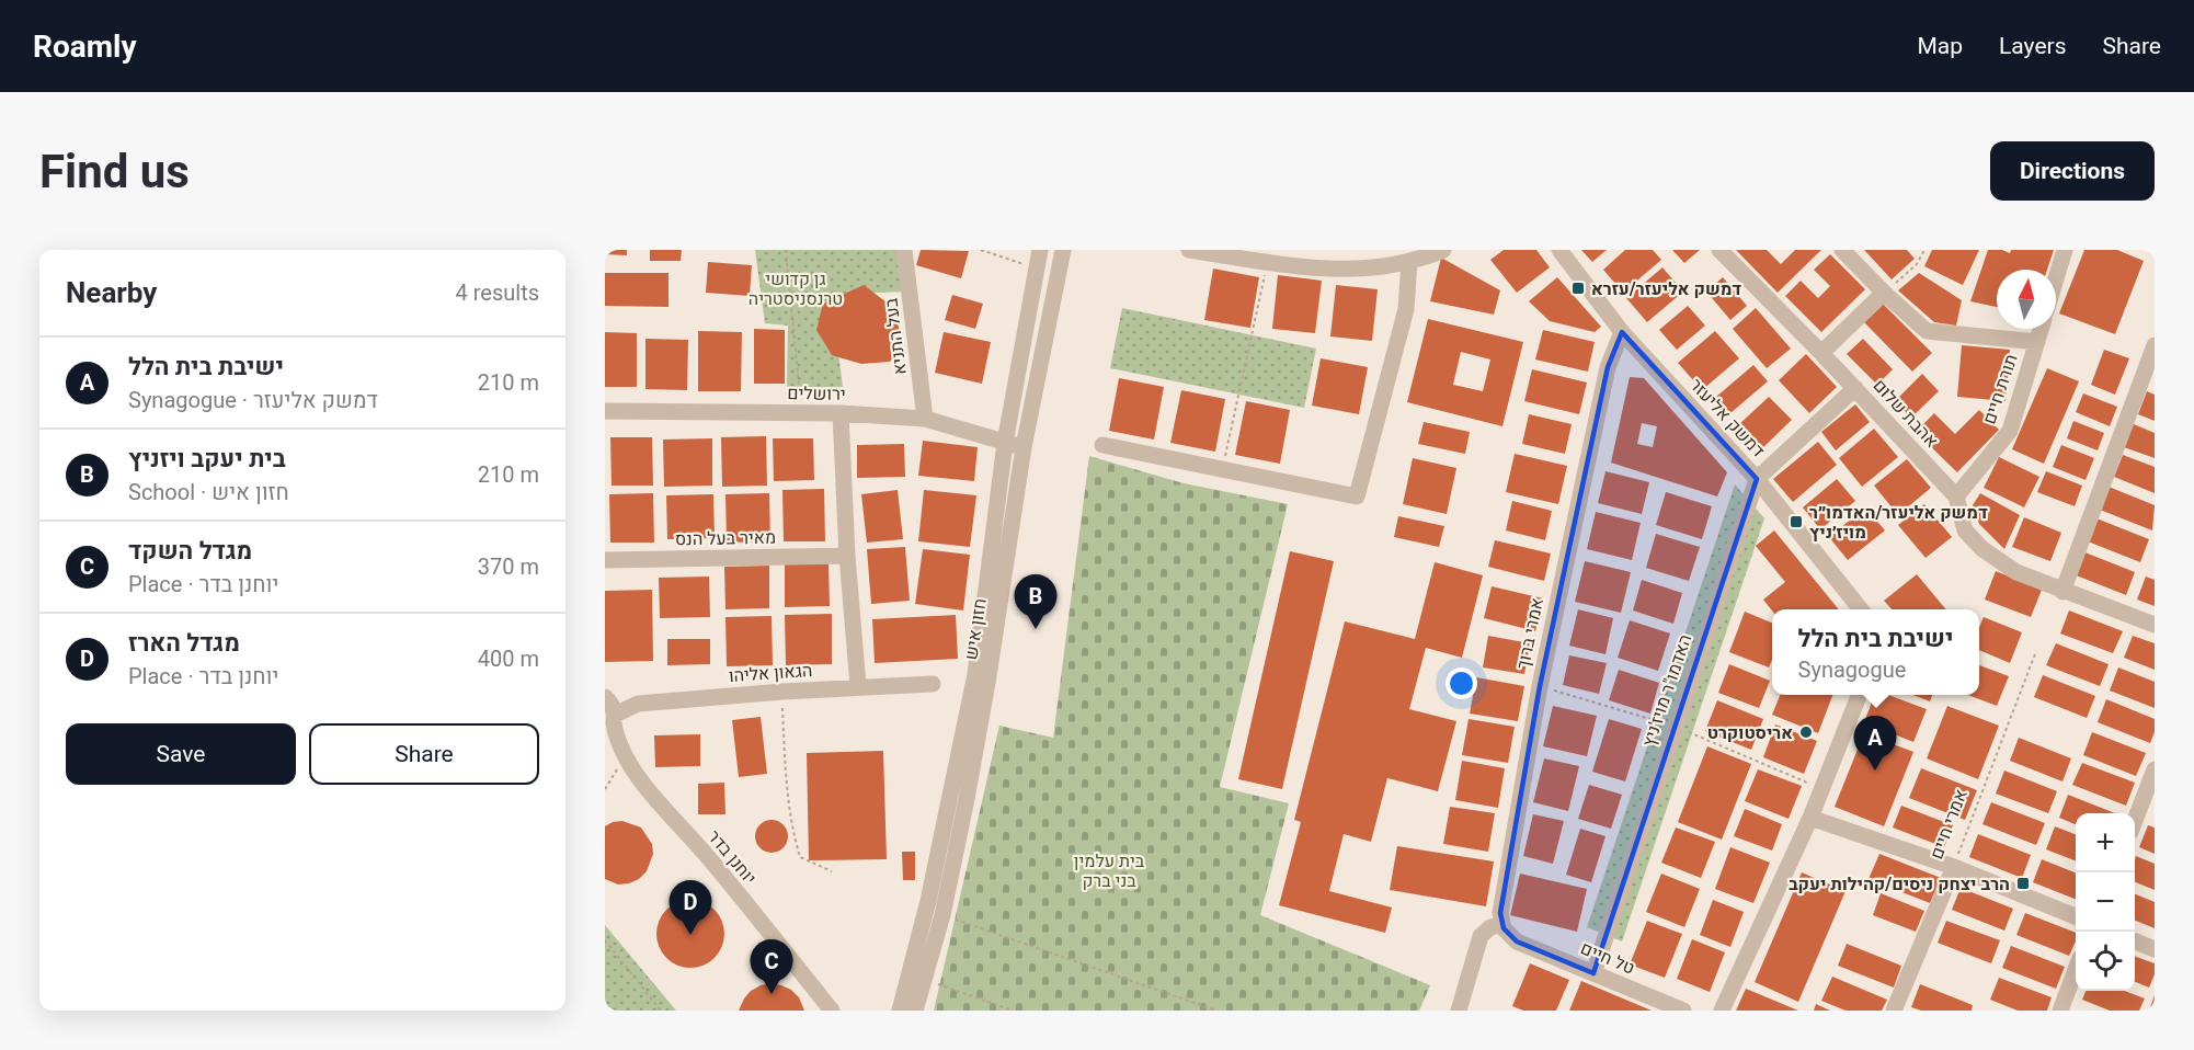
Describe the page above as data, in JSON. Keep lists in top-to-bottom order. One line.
{"streets":{"street":["בעל התניא","תורת חיים","ירושלים","אהבת שלום","דמשק אליעזר","מאיר בעל הנס","חזון איש","אמרי ברוך","הגאון אליהו","האדמו\"ר מויז'ניץ","אמרי חיים","יוחנן בדר","טל חיים"]},"crossings":[["בעל התניא","ירושלים"],["תורת חיים","אהבת שלום"],["ירושלים","חזון איש"],["דמשק אליעזר","אמרי ברוך"],["דמשק אליעזר","האדמו\"ר מויז'ניץ"],["אמרי ברוך","טל חיים"],["הגאון אליהו","יוחנן בדר"],["האדמו\"ר מויז'ניץ","טל חיים"]],"parks":["גן קדושי טרנסניסטריה","בית עלמין בני ברק"],"places":{"transit":["דמשק אליעזר/עזרא","דמשק אליעזר/האדמו״ר מויז׳ניץ","הרב יצחק ניסים/קהילות יעקב"],"other":["אריסטוקרט"]},"north":"top","page":{"header":"Roamly","nav":["Map","Layers","Share"],"buttons":["Directions",["Save","Share"]],"title":"Find us","heading":["Nearby","4 results"],"list":[{"mark":"A","name":"ישיבת בית הלל","note":"Synagogue · דמשק אליעזר","value":"210 m"},{"mark":"B","name":"בית יעקב ויזניץ","note":"School · חזון איש","value":"210 m"},{"mark":"C","name":"מגדל השקד","note":"Place · יוחנן בדר","value":"370 m"},{"mark":"D","name":"מגדל הארז","note":"Place · יוחנן בדר","value":"400 m"}],"pins":["B","A","D","C"],"popup":["ישיבת בית הלל","Synagogue"],"map_buttons":["+","−"]}}
